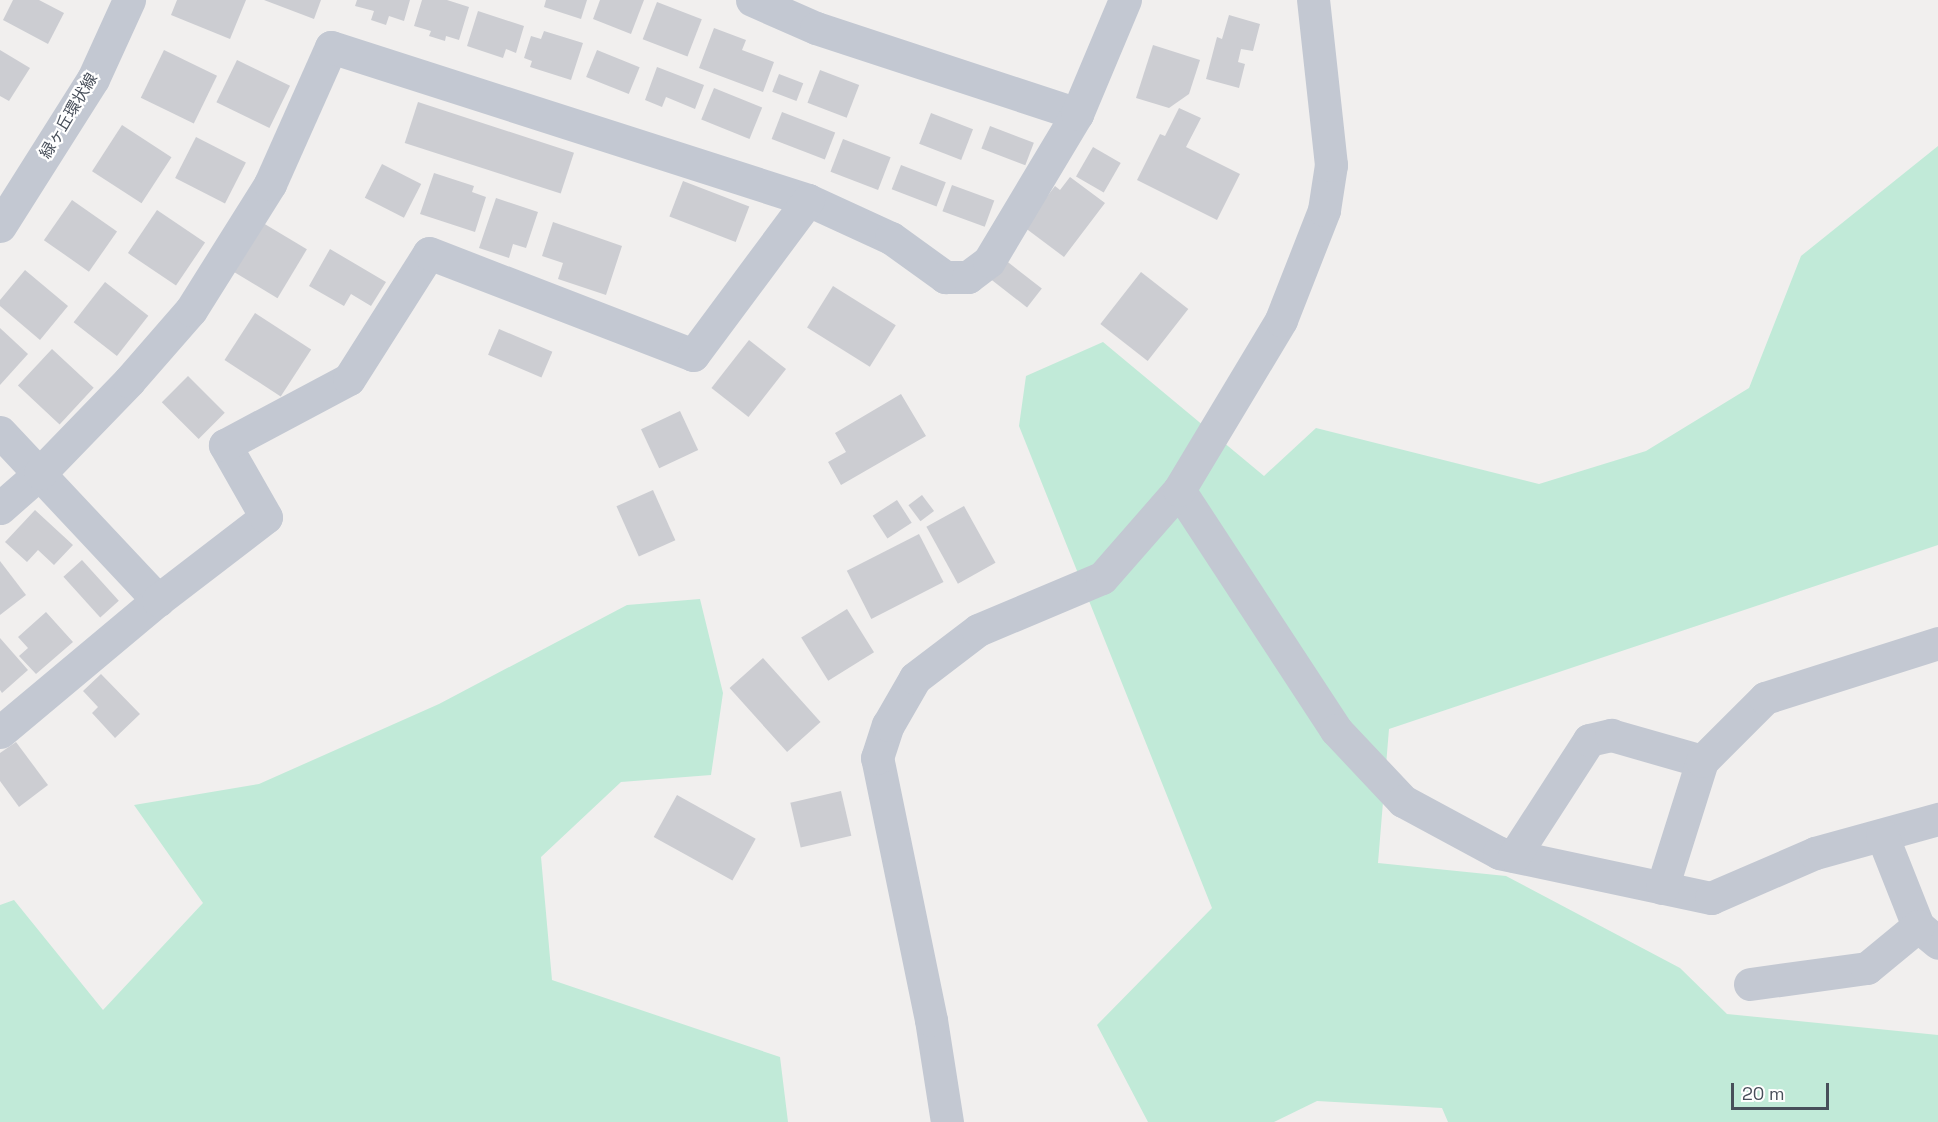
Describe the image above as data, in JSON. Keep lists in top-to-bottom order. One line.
{"streets":{"street":["緑ヶ丘環状線"]},"scale_bar":"20 m"}
